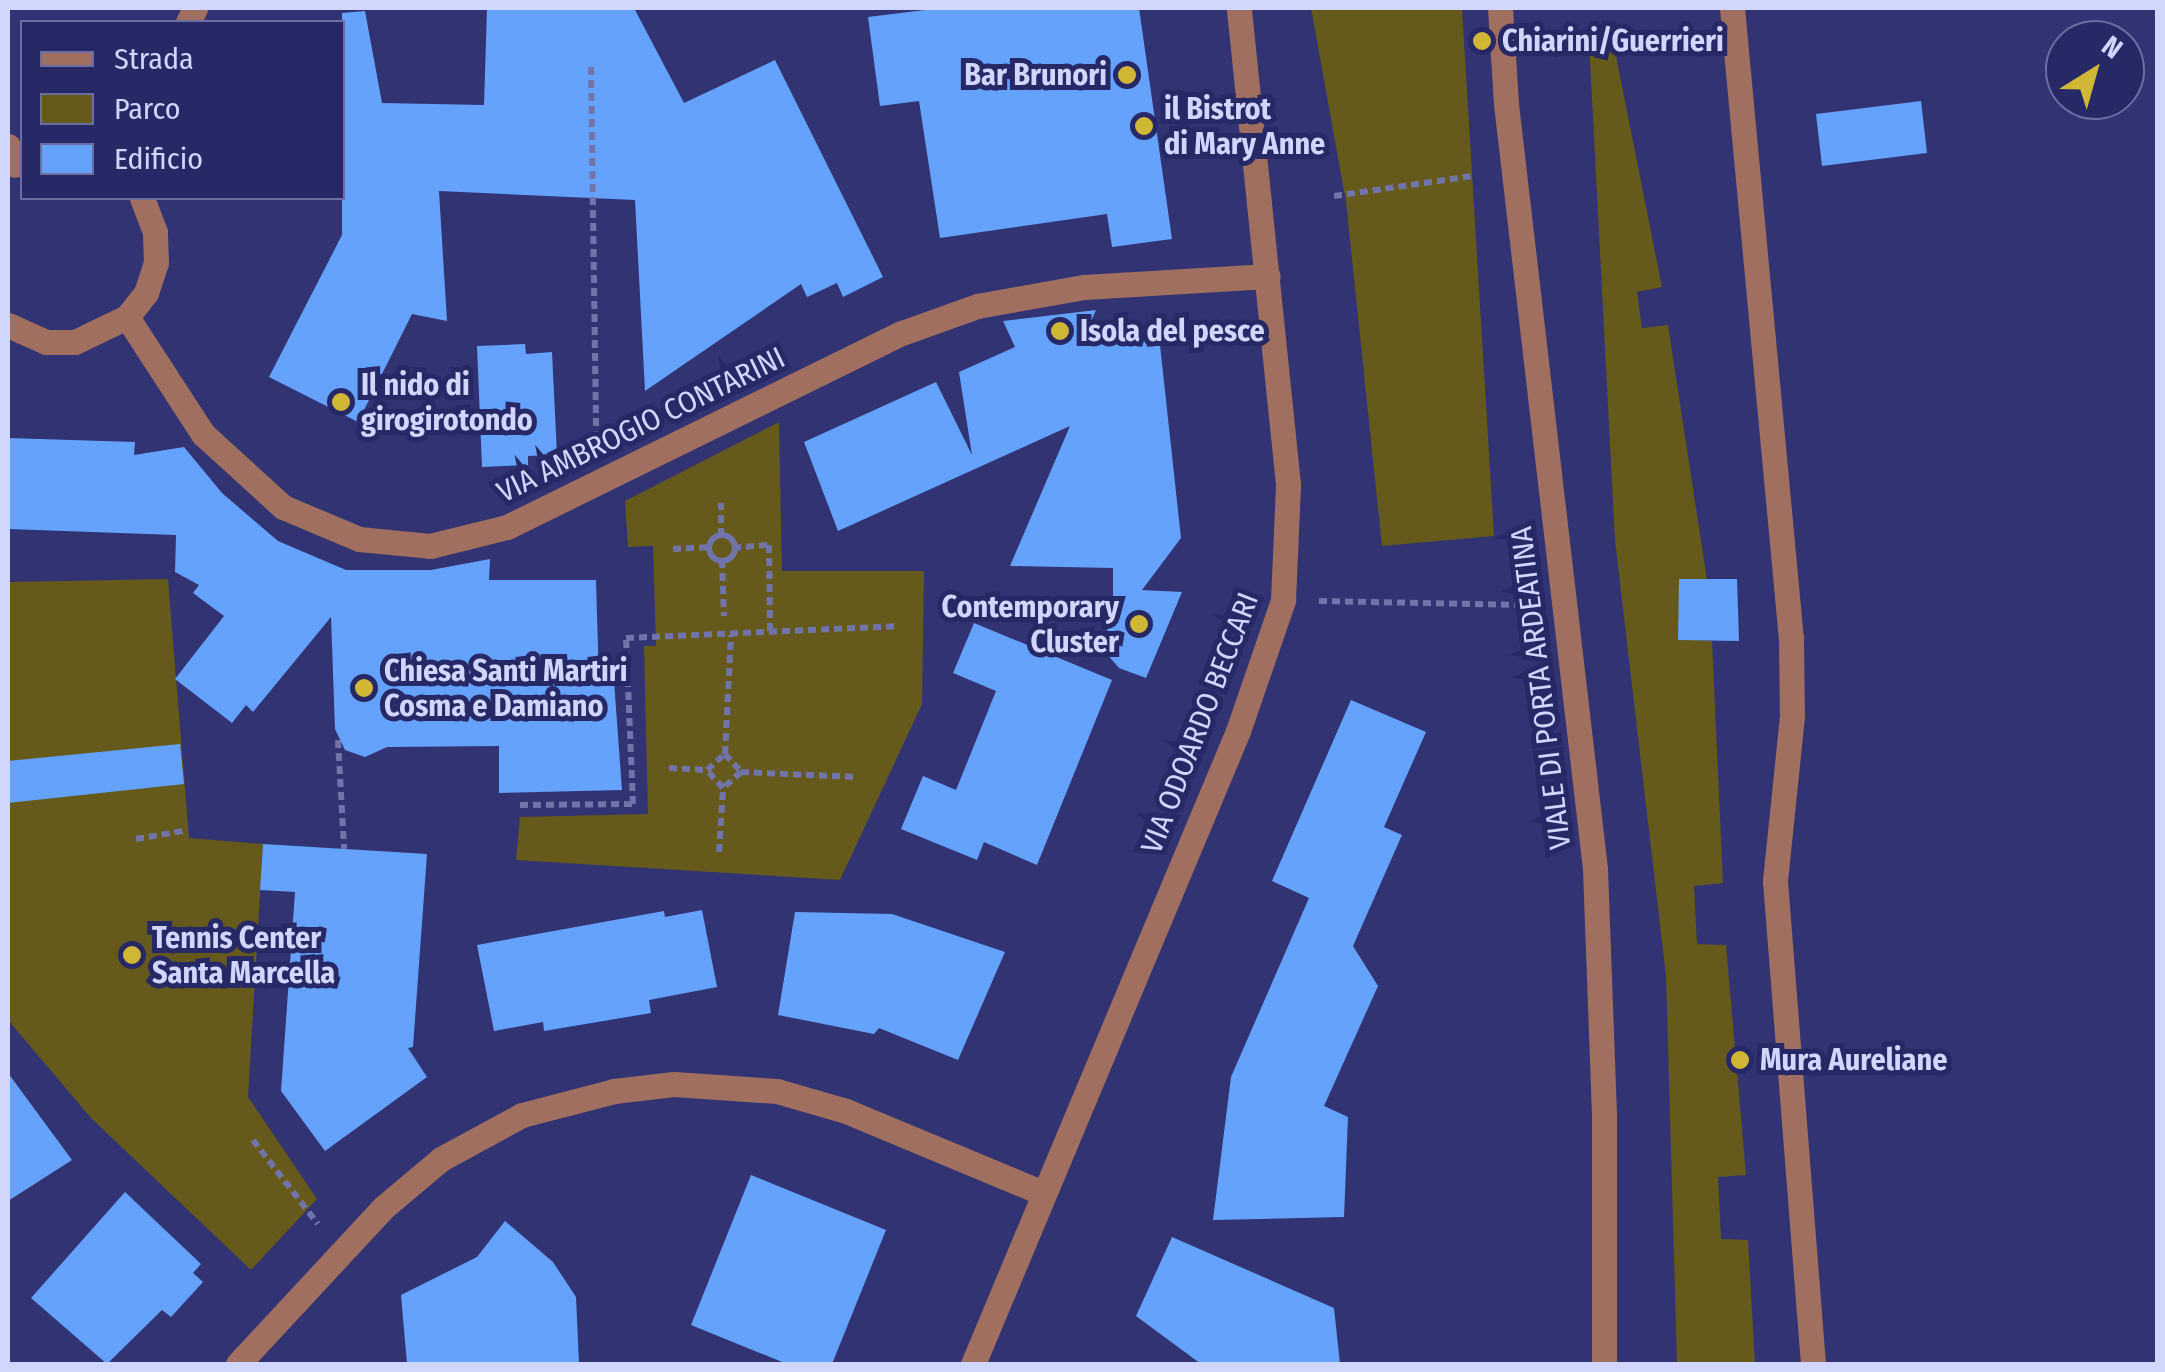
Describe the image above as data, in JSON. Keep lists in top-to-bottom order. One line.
{"streets":{"street":["VIA AMBROGIO CONTARINI","VIALE DI PORTA ARDEATINA","VIA ODOARDO BECCARI"]},"crossings":[["VIA AMBROGIO CONTARINI","VIA ODOARDO BECCARI"]],"places":["Chiarini/Guerrieri","Bar Brunori","il Bistrot di Mary Anne","Isola del pesce","Il nido di girogirotondo","Contemporary Cluster","Chiesa Santi Martiri Cosma e Damiano","Tennis Center Santa Marcella","Mura Aureliane"],"legend":["Strada","Parco","Edificio"],"north":"top right"}
